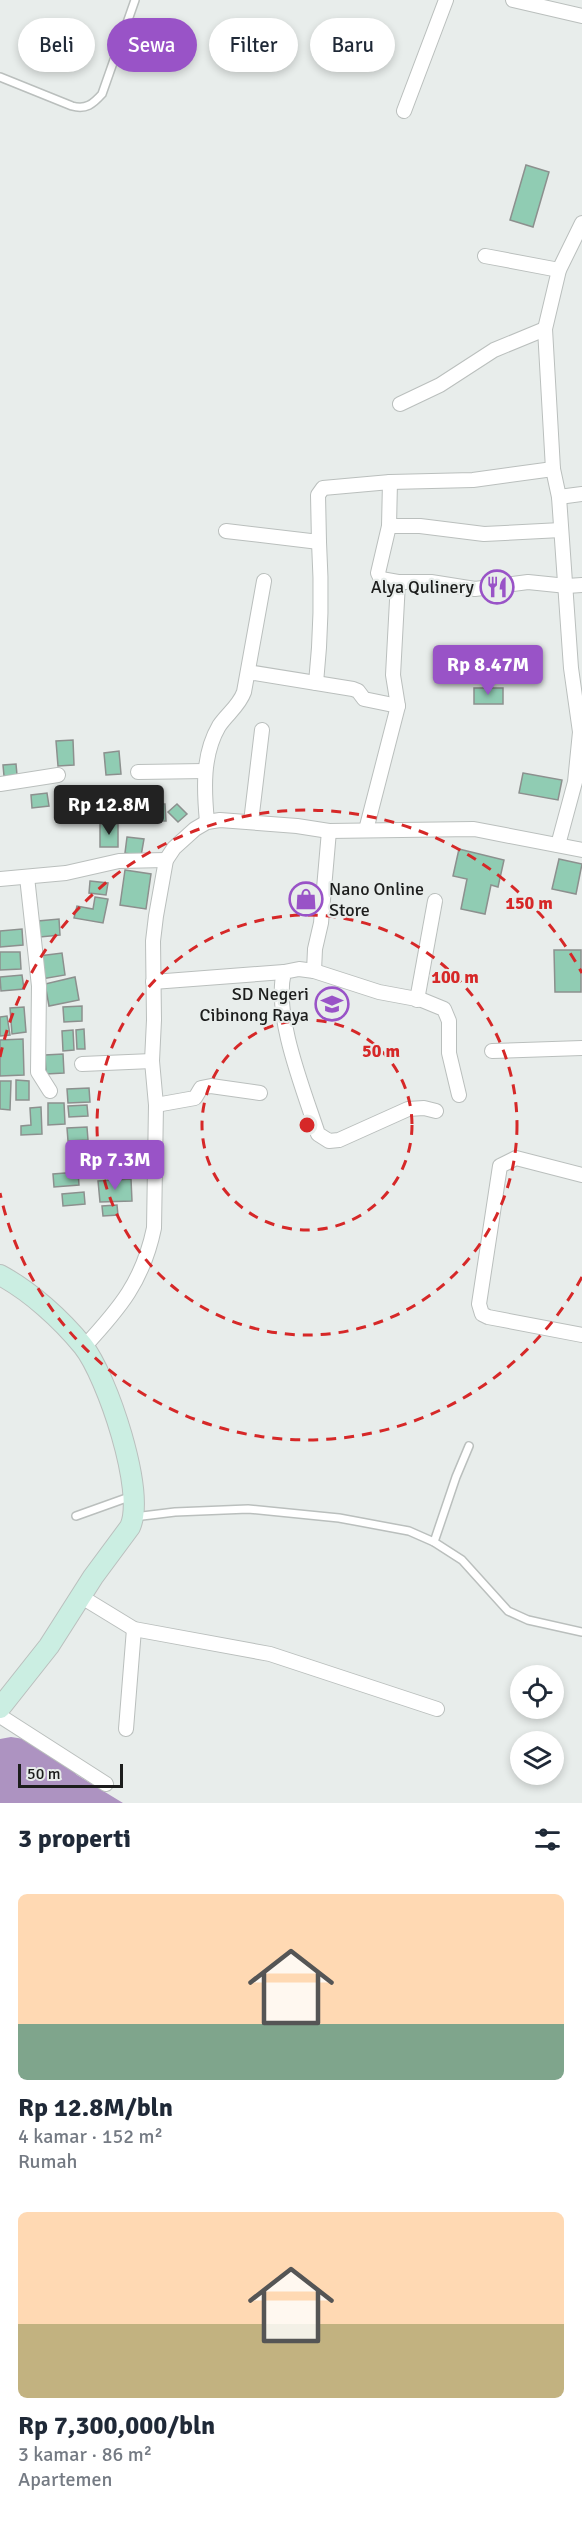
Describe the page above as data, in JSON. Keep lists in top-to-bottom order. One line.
{"places":{"restaurant":["Alya Qulinery"],"shop":["Nano Online Store"],"school or university":["SD Negeri Cibinong Raya"]},"scale_bar":"50 m","page":{"chip":["Beli","Sewa","Filter","Baru"],"price":["Rp 8.47M","Rp 12.8M","Rp 7.3M"],"scale":"50 m","heading":"3 properti","list":[{"name":"Rp 12.8M/bln","note":"4 kamar · 152 m² · Rumah"},{"name":"Rp 7,300,000/bln","note":"3 kamar · 86 m² · Apartemen"}]},"rings":["150 m","100 m","50 m"]}
